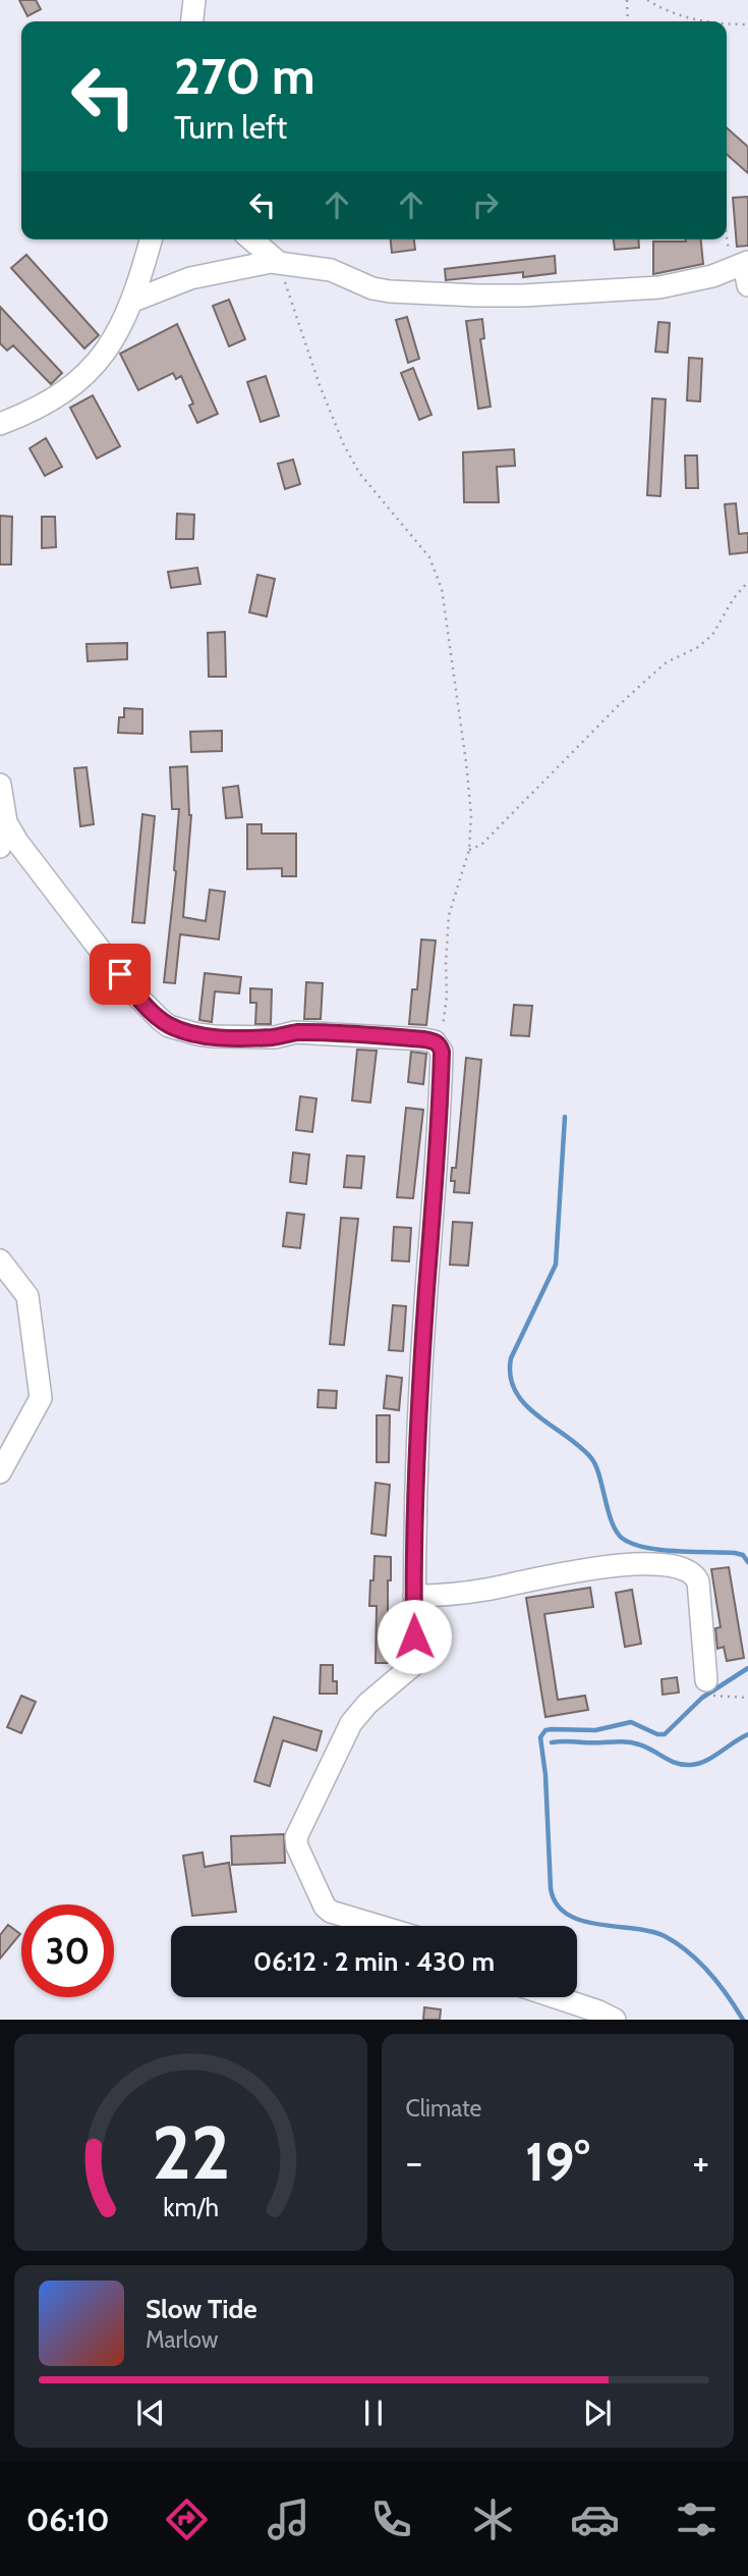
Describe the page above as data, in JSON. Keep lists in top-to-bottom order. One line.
{"page":{"turn":["270 m","Turn left"],"limit":"30","trip":"06:12 · 2 min · 430 m","tile":"Climate","heat":["−","19°","+"],"song":["Slow Tide","Marlow"],"tabs":"06:10","gauge":["22","km/h"]}}
